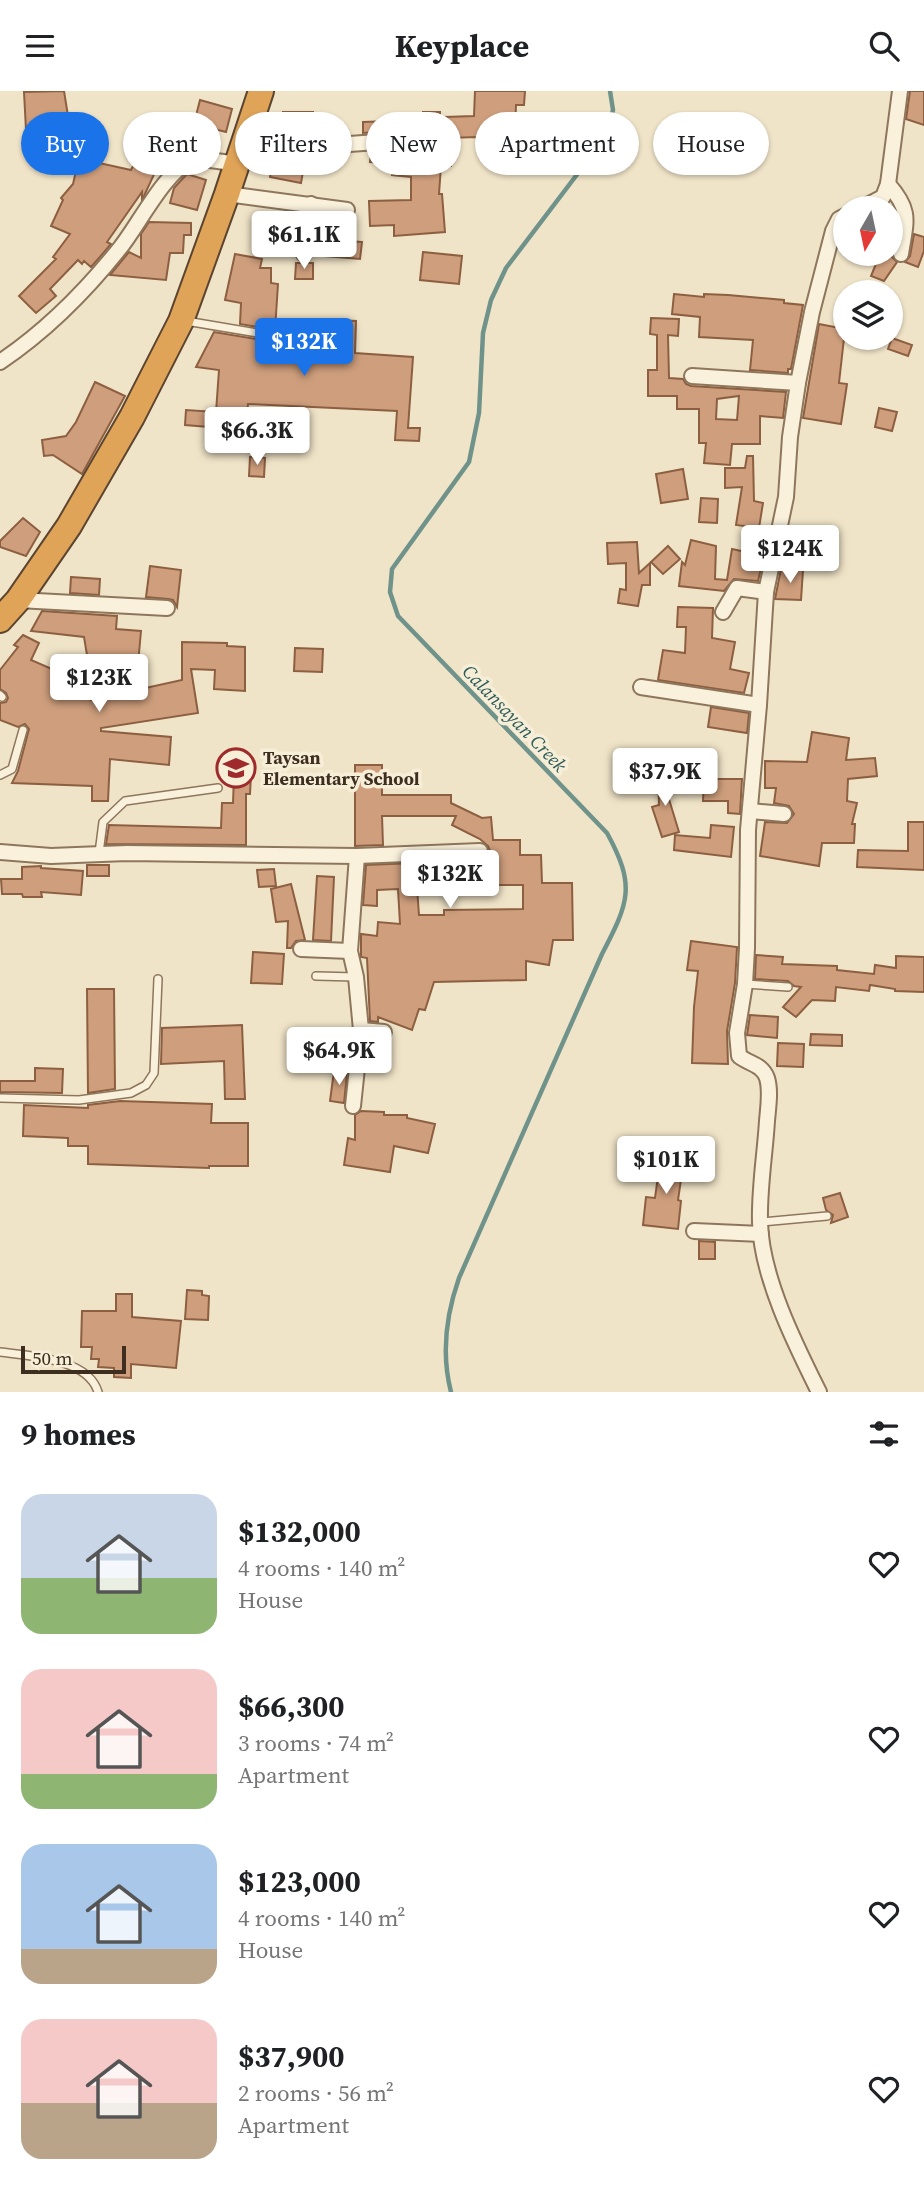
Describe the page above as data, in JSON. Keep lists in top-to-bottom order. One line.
{"water":["Calansayan Creek"],"places":{"school or university":["Taysan Elementary School"]},"scale_bar":"50 m","north":"bottom","page":{"header":"Keyplace","chip":["Buy","Rent","Filters","New","Apartment","House"],"price":["$61.1K","$132K","$66.3K","$124K","$123K","$37.9K","$132K","$64.9K","$101K"],"scale":"50 m","heading":"9 homes","list":[{"name":"$132,000","note":"4 rooms · 140 m² · House"},{"name":"$66,300","note":"3 rooms · 74 m² · Apartment"},{"name":"$123,000","note":"4 rooms · 140 m² · House"},{"name":"$37,900","note":"2 rooms · 56 m² · Apartment"}]}}
